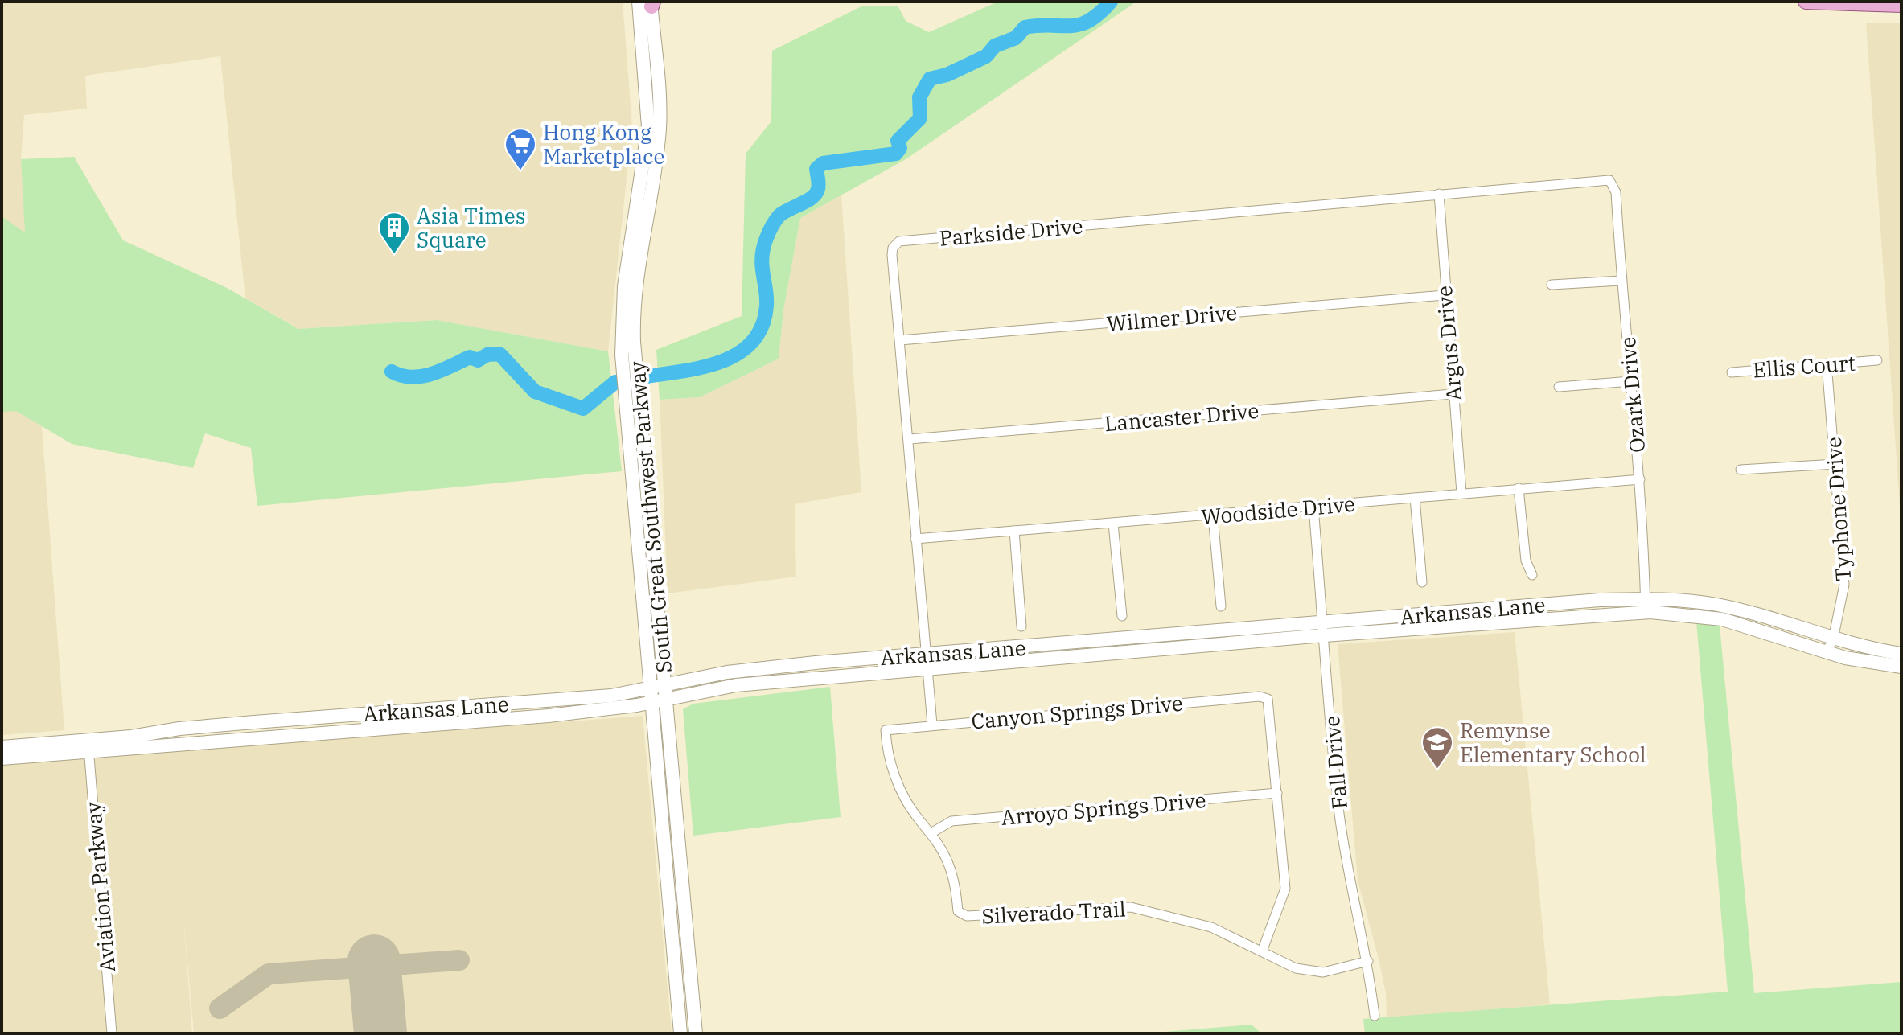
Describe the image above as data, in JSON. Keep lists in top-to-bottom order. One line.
{"streets":{"main road":["South Great Southwest Parkway","Arkansas Lane"],"street":["Parkside Drive","Wilmer Drive","Argus Drive","Ellis Court","Ozark Drive","Lancaster Drive","Typhone Drive","Woodside Drive","Canyon Springs Drive","Fall Drive","Arroyo Springs Drive","Aviation Parkway","Silverado Trail"]},"crossings":[["Parkside Drive","Wilmer Drive"],["Parkside Drive","Argus Drive"],["Parkside Drive","Ozark Drive"],["Parkside Drive","Lancaster Drive"],["Parkside Drive","Woodside Drive"],["Parkside Drive","Arkansas Lane"],["Parkside Drive","Canyon Springs Drive"],["Wilmer Drive","Argus Drive"],["Argus Drive","Lancaster Drive"],["Argus Drive","Woodside Drive"],["Ellis Court","Typhone Drive"],["Ozark Drive","Woodside Drive"],["Ozark Drive","Arkansas Lane"],["Typhone Drive","Arkansas Lane"],["Woodside Drive","Fall Drive"],["South Great Southwest Parkway","Arkansas Lane"],["Arkansas Lane","Fall Drive"],["Arkansas Lane","Aviation Parkway"],["Canyon Springs Drive","Arroyo Springs Drive"],["Canyon Springs Drive","Silverado Trail"],["Fall Drive","Silverado Trail"],["Arroyo Springs Drive","Silverado Trail"]],"places":{"supermarket":["Hong Kong Marketplace"],"building":["Asia Times Square"],"school or university":["Remynse Elementary School"]}}
